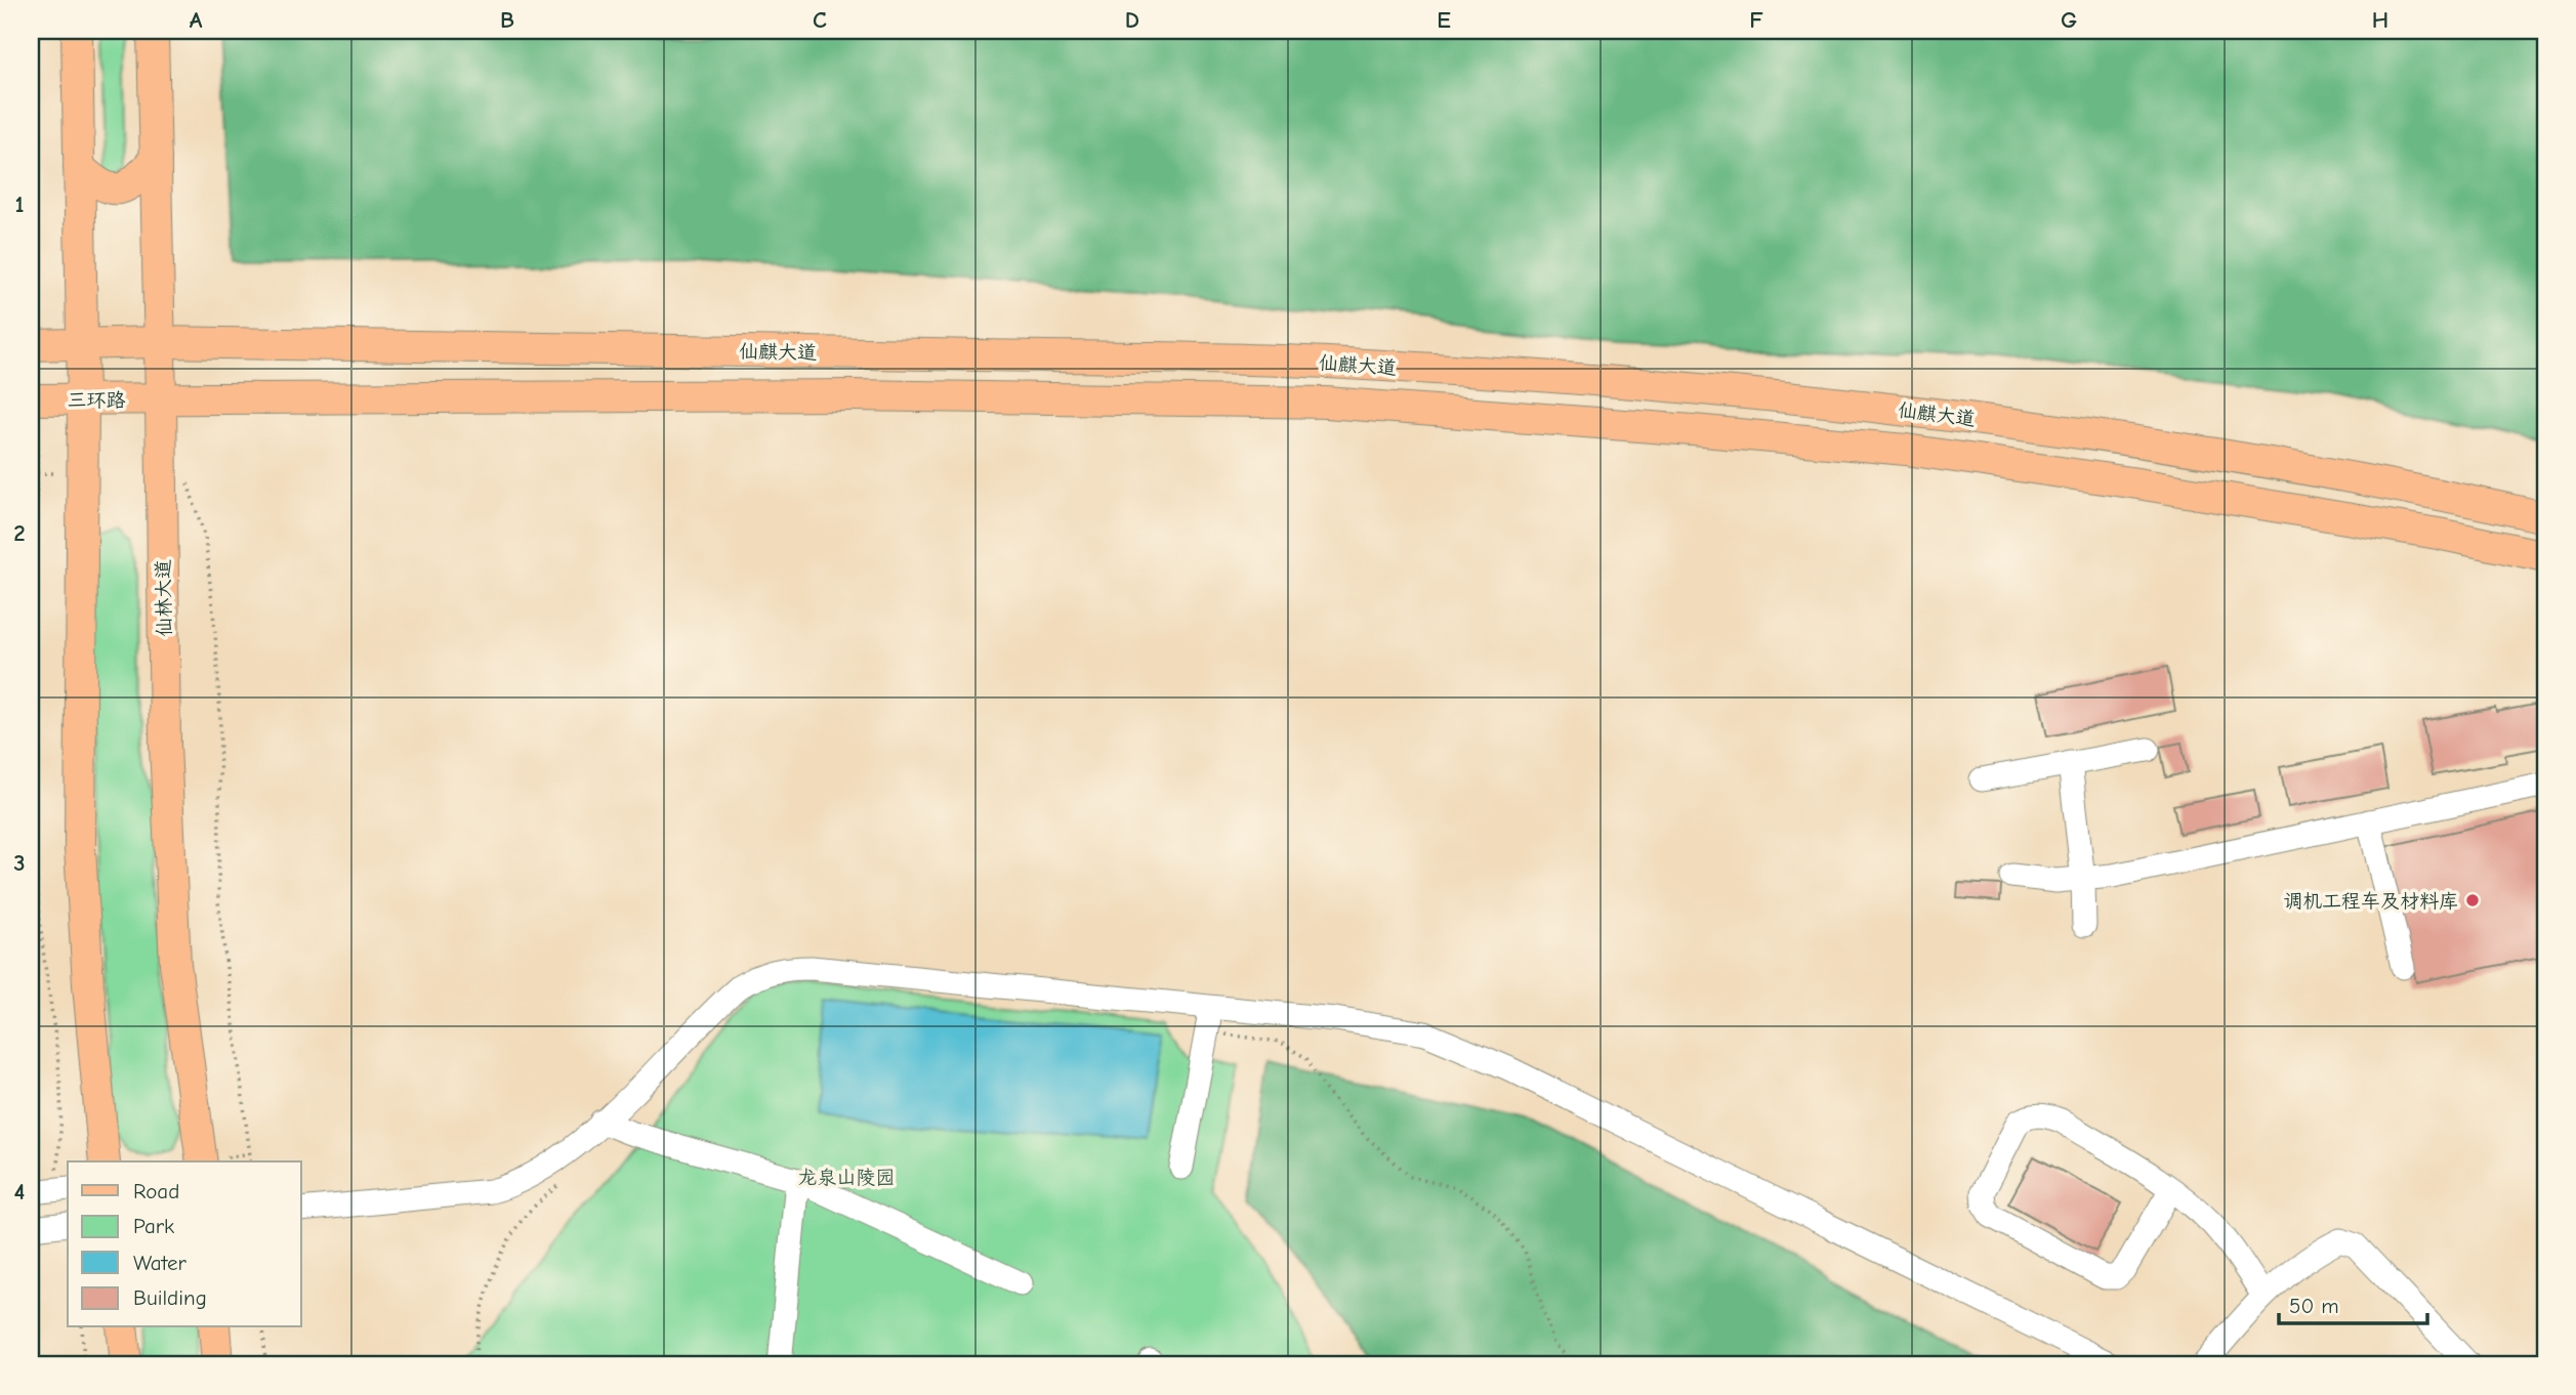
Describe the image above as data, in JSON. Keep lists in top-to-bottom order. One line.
{"streets":{"main road":["仙麒大道","三环路","仙林大道"]},"crossings":[["仙麒大道","三环路"],["仙麒大道","仙林大道"],["三环路","仙林大道"]],"parks":["龙泉山陵园"],"places":["调机工程车及材料库"],"legend":["Road","Park","Water","Building"],"scale_bar":"50 m","grid":{"columns":["A","B","C","D","E","F","G","H"],"rows":["1","2","3","4"]}}
